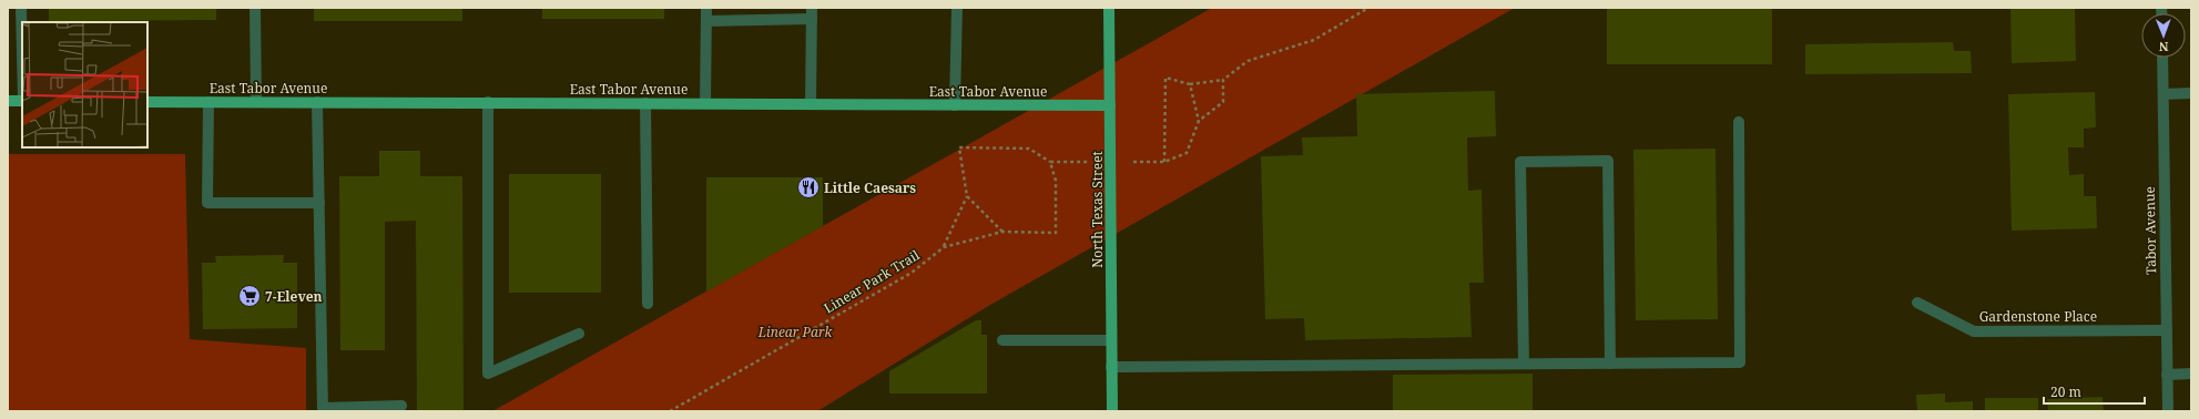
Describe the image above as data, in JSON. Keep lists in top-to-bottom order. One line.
{"streets":{"main road":["East Tabor Avenue","North Texas Street"],"street":["Tabor Avenue","Gardenstone Place"],"path":["Linear Park Trail"]},"crossings":[["East Tabor Avenue","North Texas Street"],["Tabor Avenue","Gardenstone Place"]],"parks":["Linear Park"],"places":{"restaurant":["Little Caesars"],"supermarket":["7-Eleven"]},"scale_bar":"20 m","north":"bottom"}
